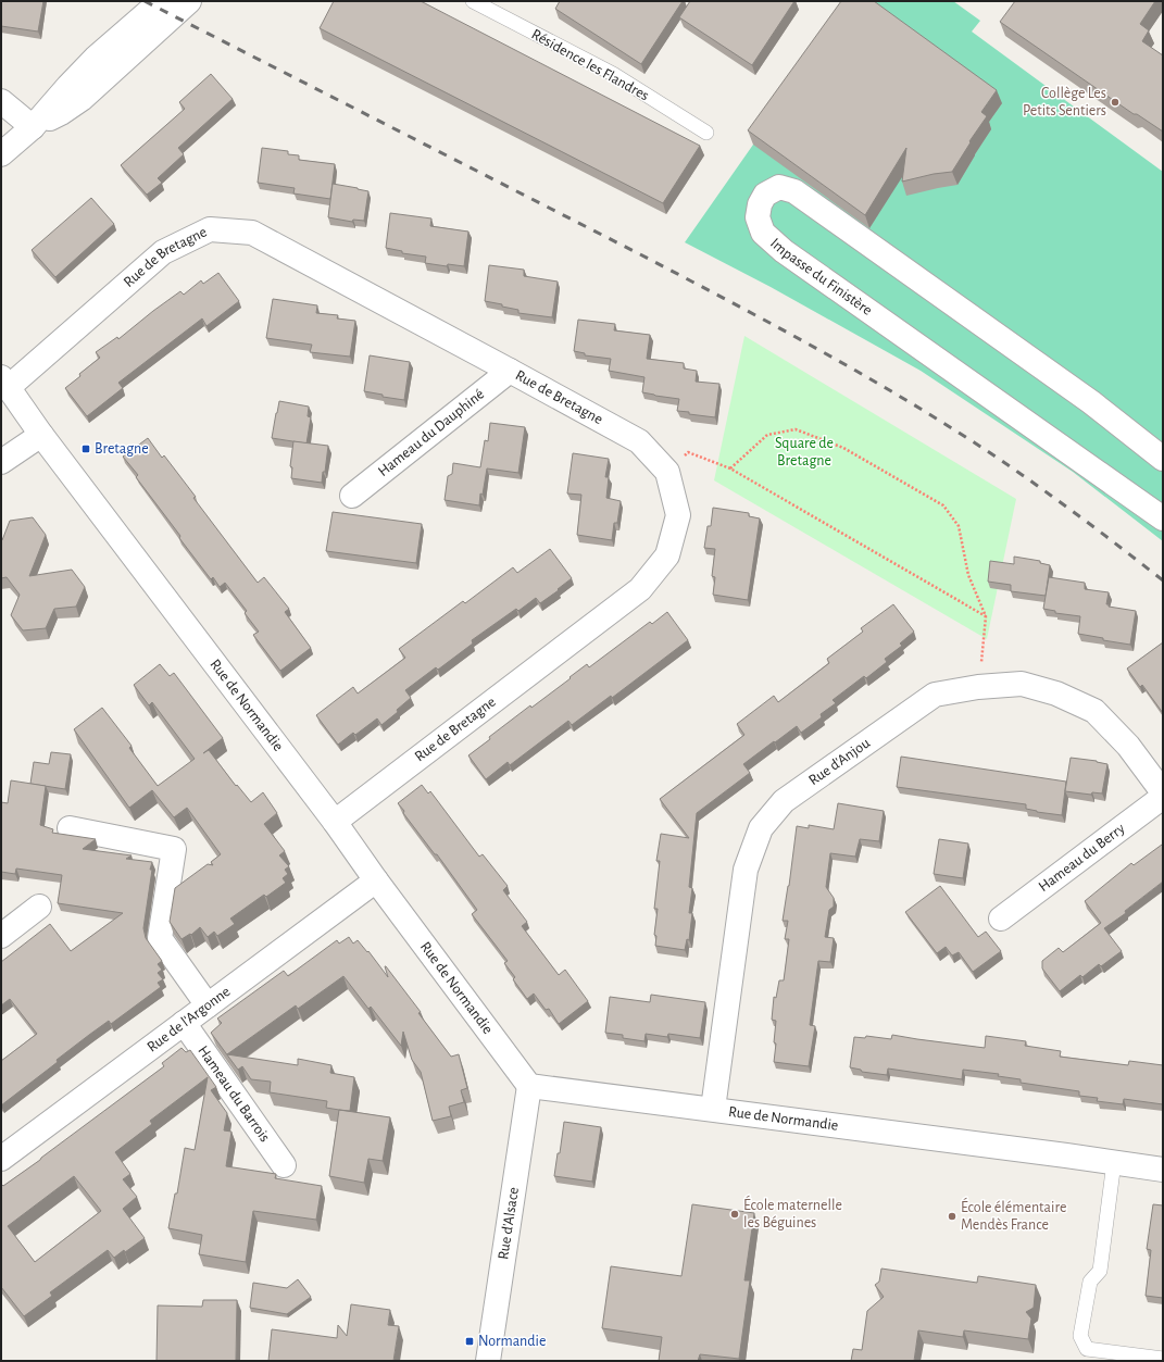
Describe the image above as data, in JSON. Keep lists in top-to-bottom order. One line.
{"streets":{"street":["Rue de Bretagne","Impasse du Finistère","Hameau du Dauphiné","Rue de Normandie","Rue d'Anjou","Hameau du Berry","Rue de l'Argonne","Hameau du Barrois","Rue d'Alsace"],"lane":["Résidence les Flandres"]},"crossings":[["Rue de Bretagne","Hameau du Dauphiné"],["Rue de Bretagne","Rue de Normandie"],["Rue de Normandie","Rue d'Anjou"],["Rue de Normandie","Rue de l'Argonne"],["Rue de Normandie","Rue d'Alsace"],["Rue de l'Argonne","Hameau du Barrois"]],"parks":["Square de Bretagne"],"places":{"other":["Collège Les Petits Sentiers","École maternelle les Béguines","École élémentaire Mendès France"],"transit":["Bretagne","Normandie"]}}
